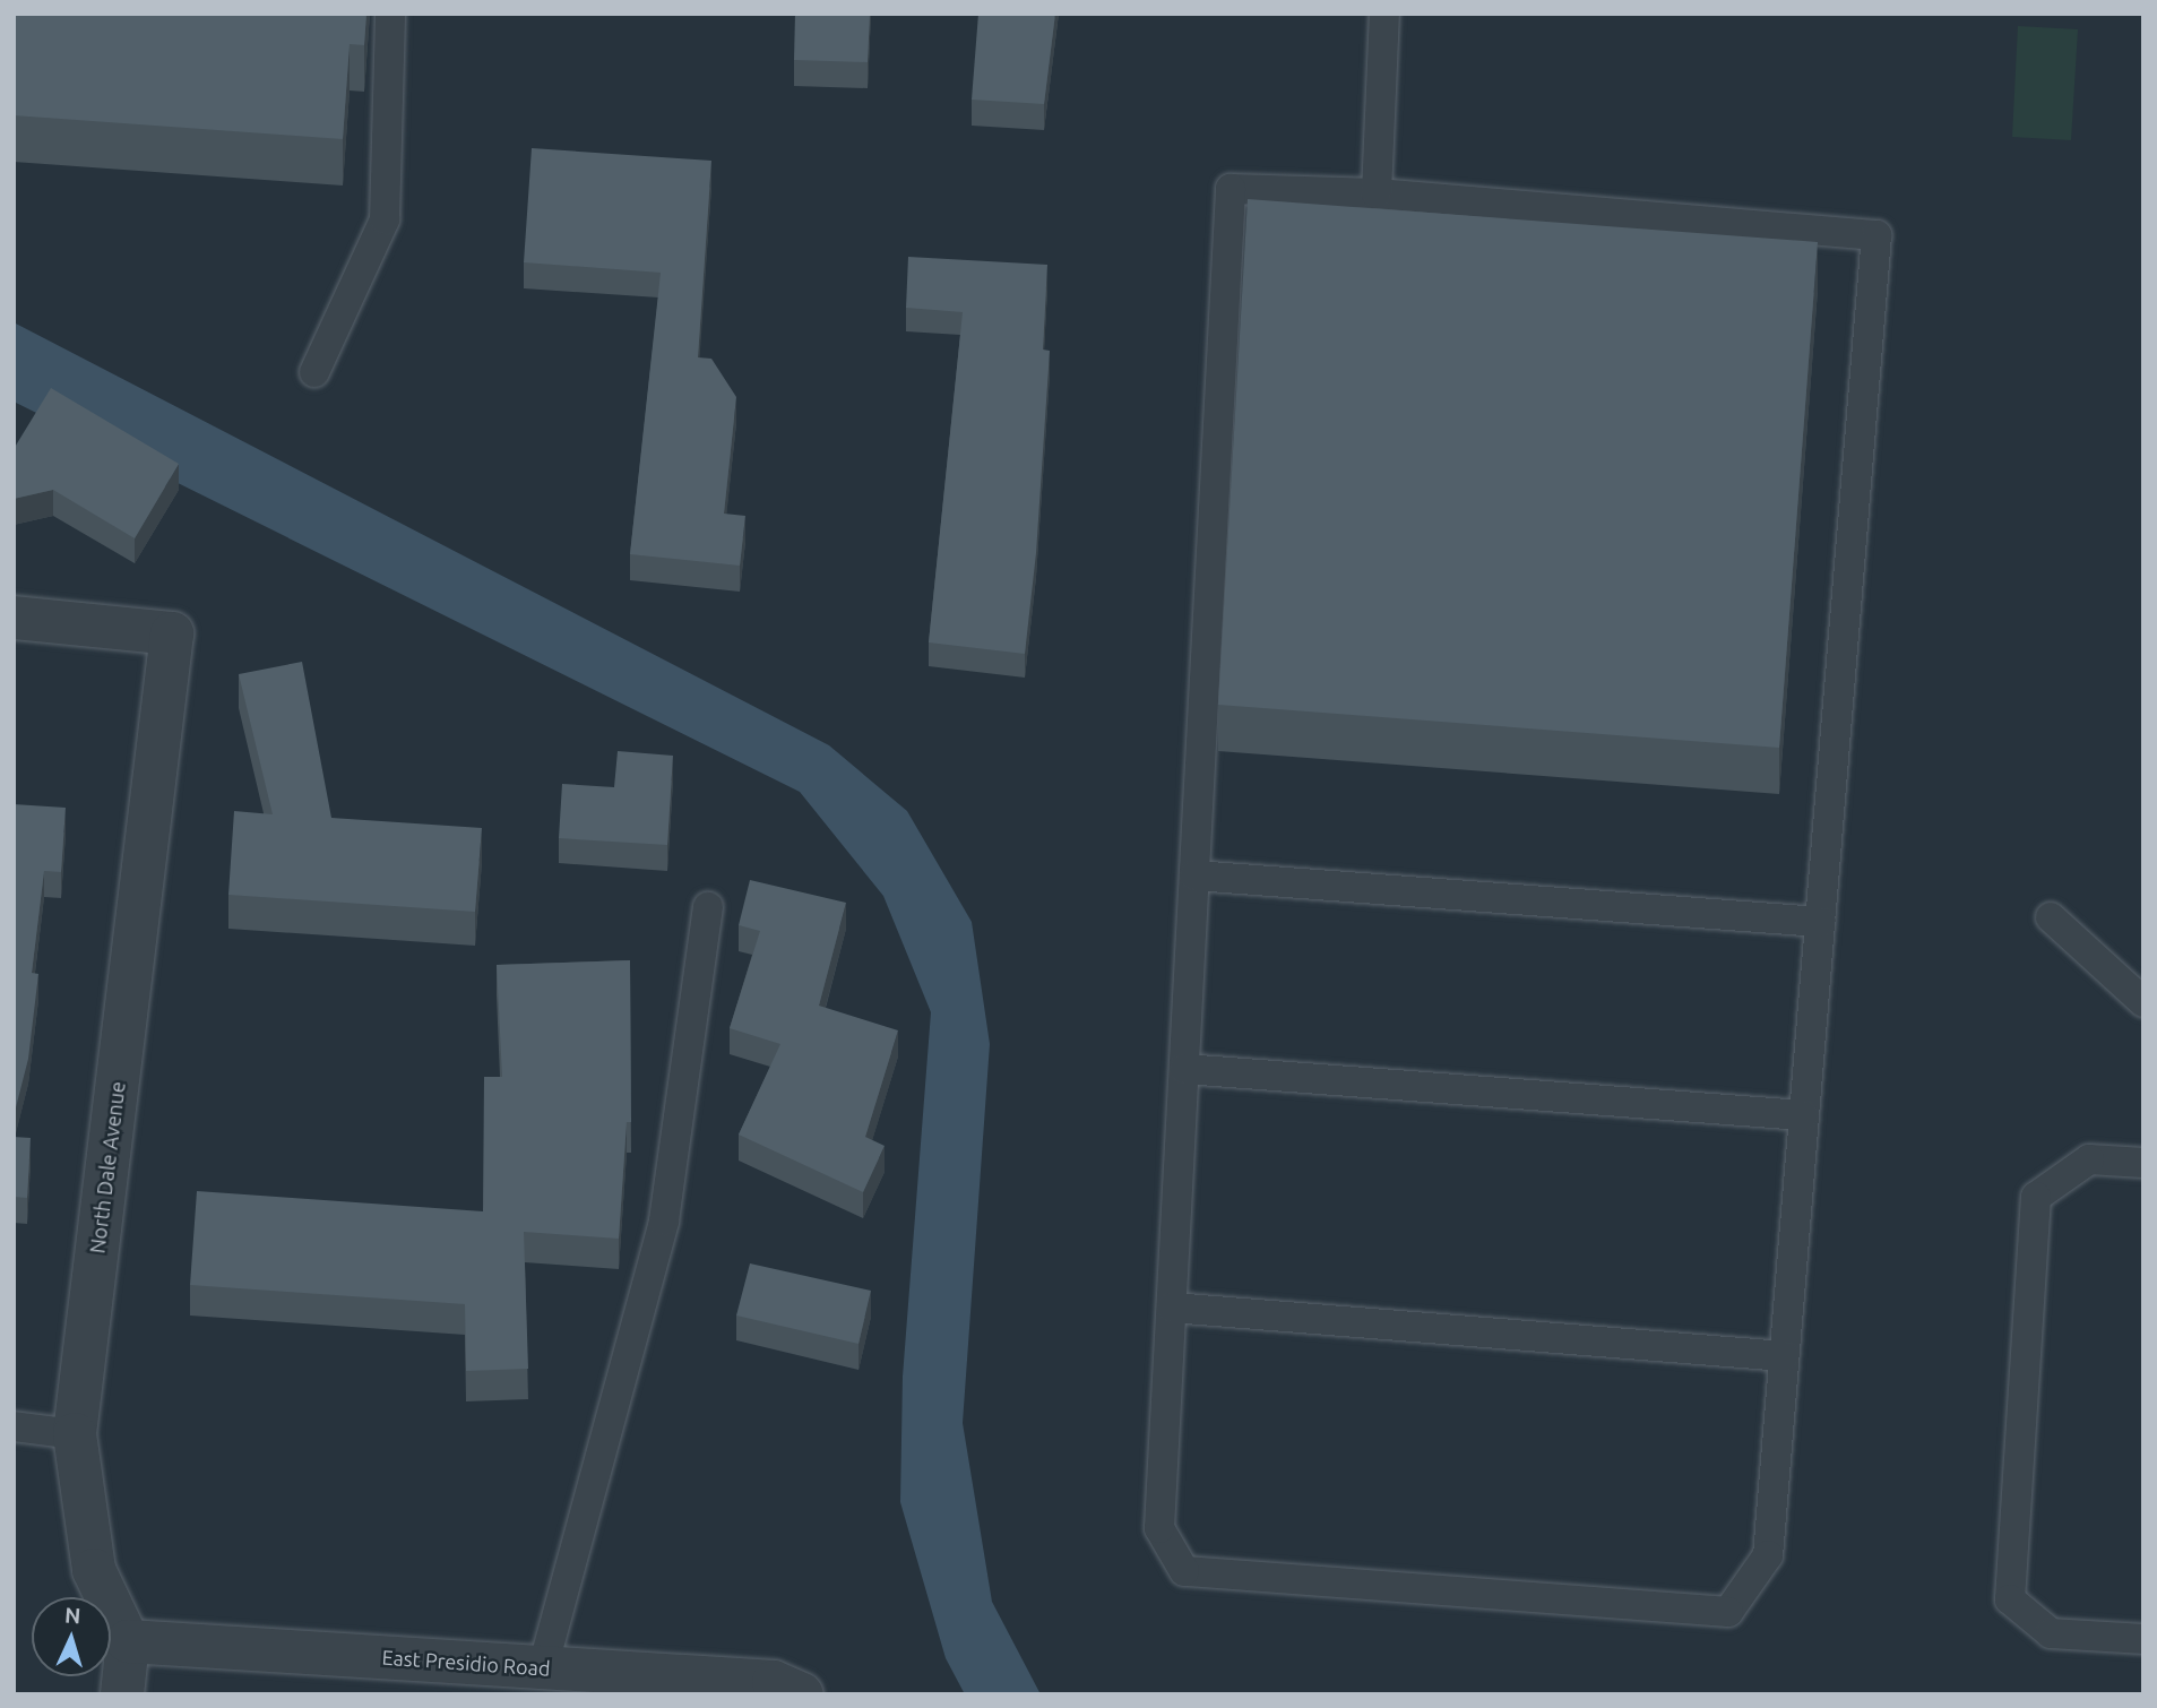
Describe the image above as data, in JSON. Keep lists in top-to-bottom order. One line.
{"streets":{"street":["North Dale Avenue","East Presidio Road"]},"crossings":[["North Dale Avenue","East Presidio Road"]],"north":"top"}
